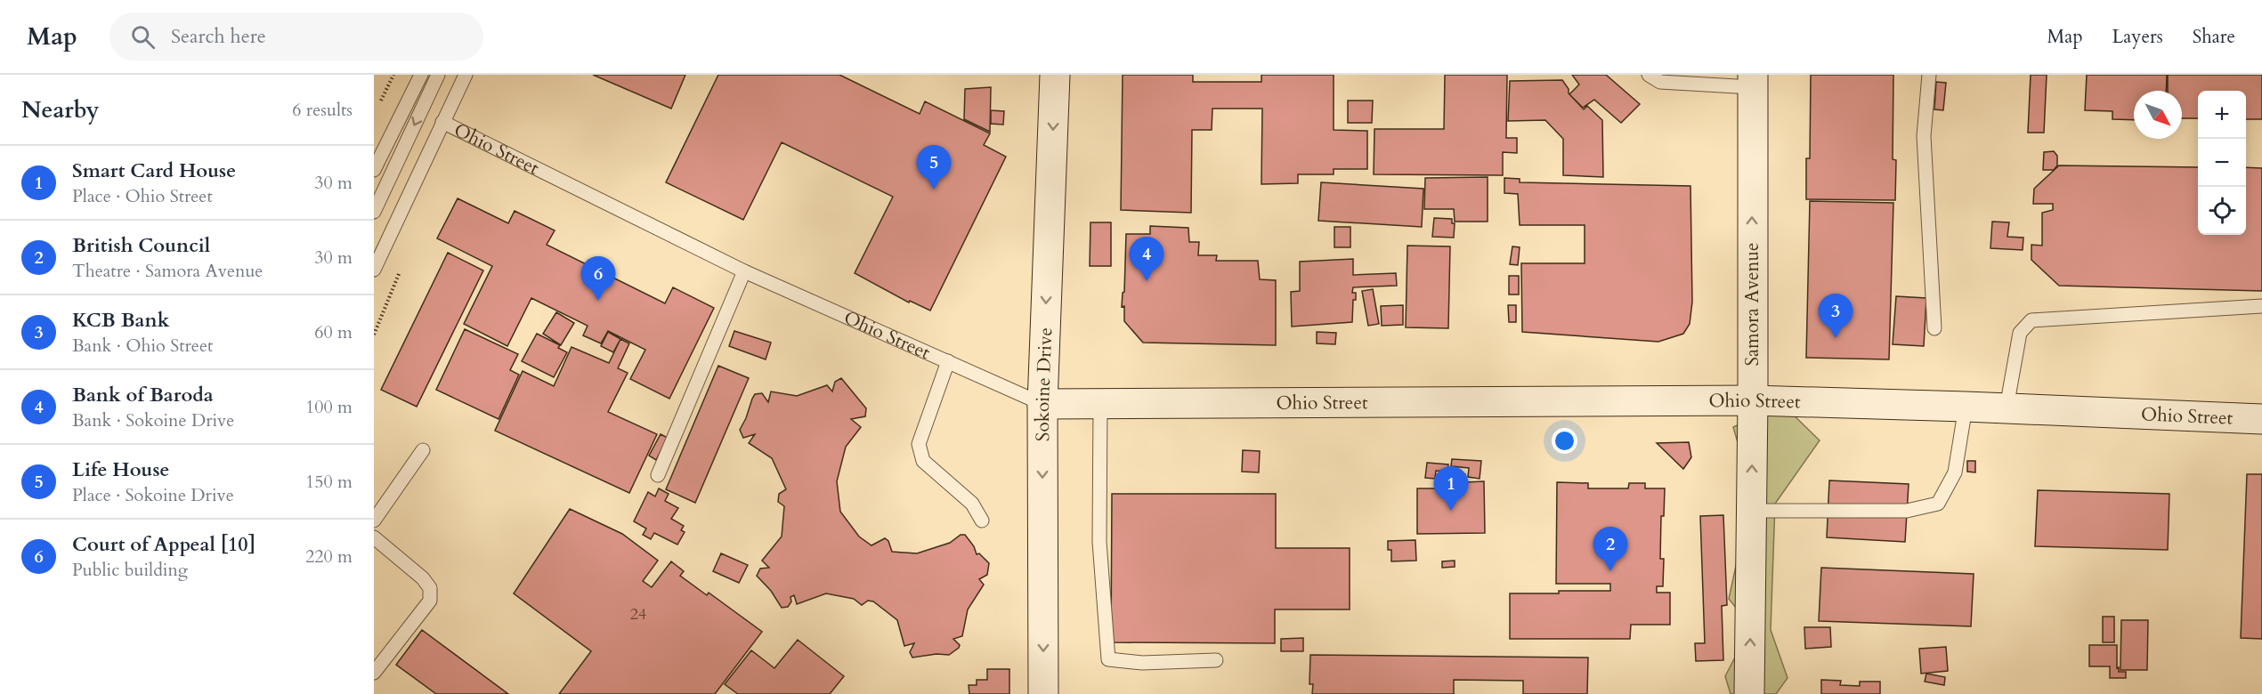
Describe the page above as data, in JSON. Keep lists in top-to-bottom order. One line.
{"streets":{"street":["Ohio Street","Samora Avenue","Sokoine Drive"]},"crossings":[["Ohio Street","Samora Avenue"],["Ohio Street","Sokoine Drive"]],"one_way":["Samora Avenue","Sokoine Drive"],"house_numbers":["24"],"north":"bottom right","page":{"header":"Map","search":"Search here","nav":["Map","Layers","Share"],"heading":["Nearby","6 results"],"map_buttons":["+","−"],"list":[{"mark":"1","name":"Smart Card House","note":"Place · Ohio Street","value":"30 m"},{"mark":"2","name":"British Council","note":"Theatre · Samora Avenue","value":"30 m"},{"mark":"3","name":"KCB Bank","note":"Bank · Ohio Street","value":"60 m"},{"mark":"4","name":"Bank of Baroda","note":"Bank · Sokoine Drive","value":"100 m"},{"mark":"5","name":"Life House","note":"Place · Sokoine Drive","value":"150 m"},{"mark":"6","name":"Court of Appeal [10]","note":"Public building","value":"220 m"}],"pins":["5","4","6","3","1","2"]}}
